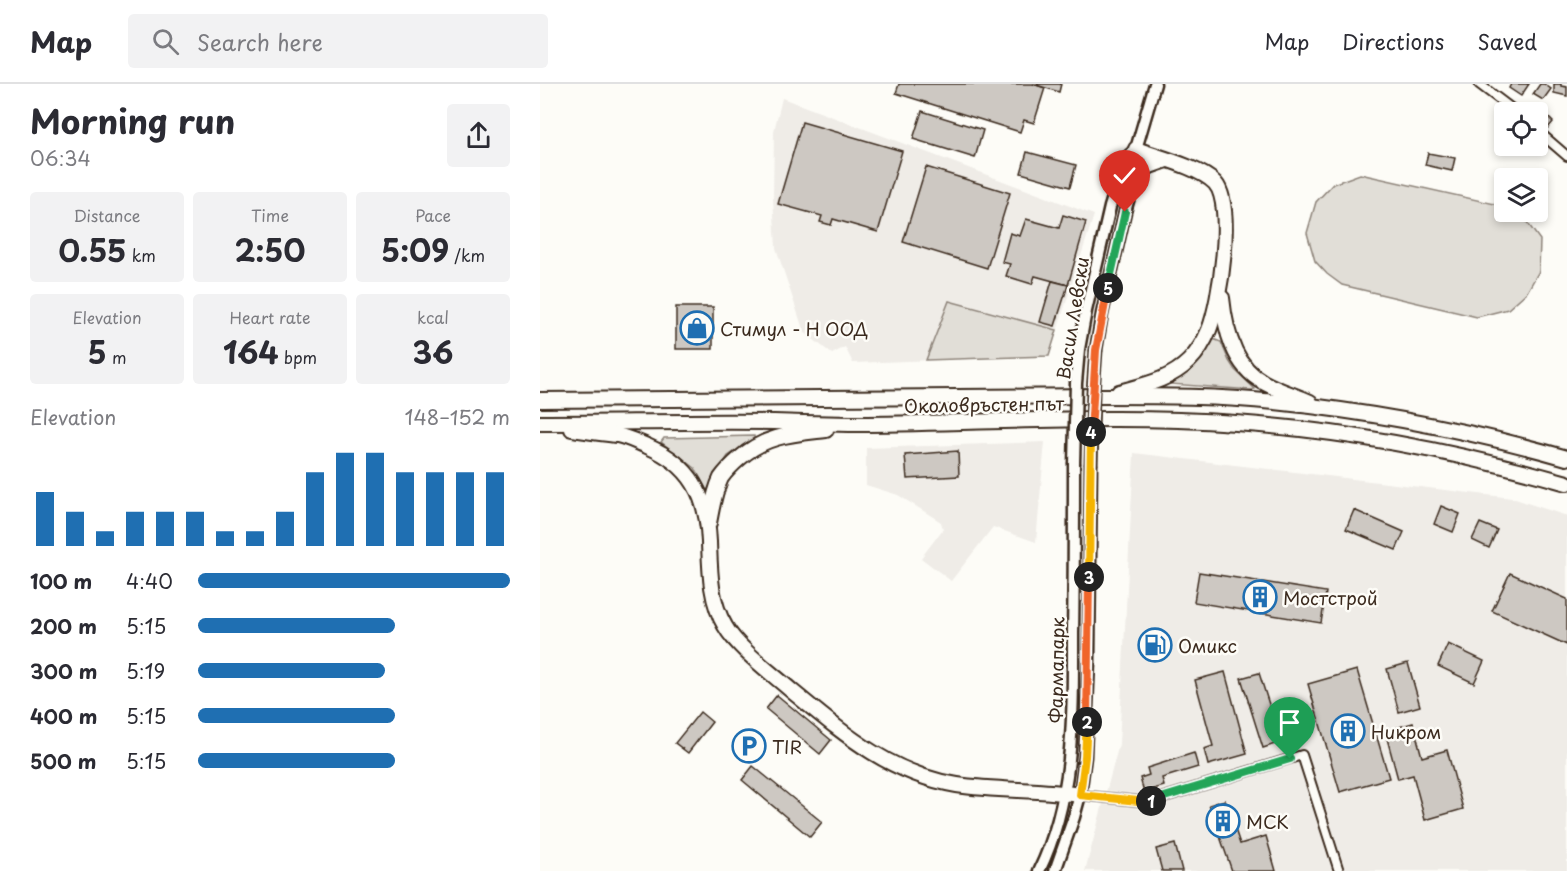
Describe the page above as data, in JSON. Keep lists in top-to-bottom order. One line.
{"streets":{"highway":["Околовръстен път"],"street":["Васил Левски","Фармапарк"]},"crossings":[["Васил Левски","Фармапарк"]],"places":{"shop":["Стимул - Н ООД"],"building":["Мостстрой","Никром","МСК"],"fuel station":["Омикс"],"parking":["TIR"]},"page":{"header":"Map","search":"Search here","nav":["Map","Directions","Saved"],"heading":["Morning run","06:34"],"stats":[["Distance","0.55 km"],["Time","2:50"],["Pace","5:09 /km"],["Elevation","5 m"],["Heart rate","164 bpm"],["kcal","36"]],"pins":["5","4","3","2","1"],"chart":["Elevation","148–152 m"],"list":[{"name":"100 m","note":"4:40"},{"name":"200 m","note":"5:15"},{"name":"300 m","note":"5:19"},{"name":"400 m","note":"5:15"},{"name":"500 m","note":"5:15"}]}}
